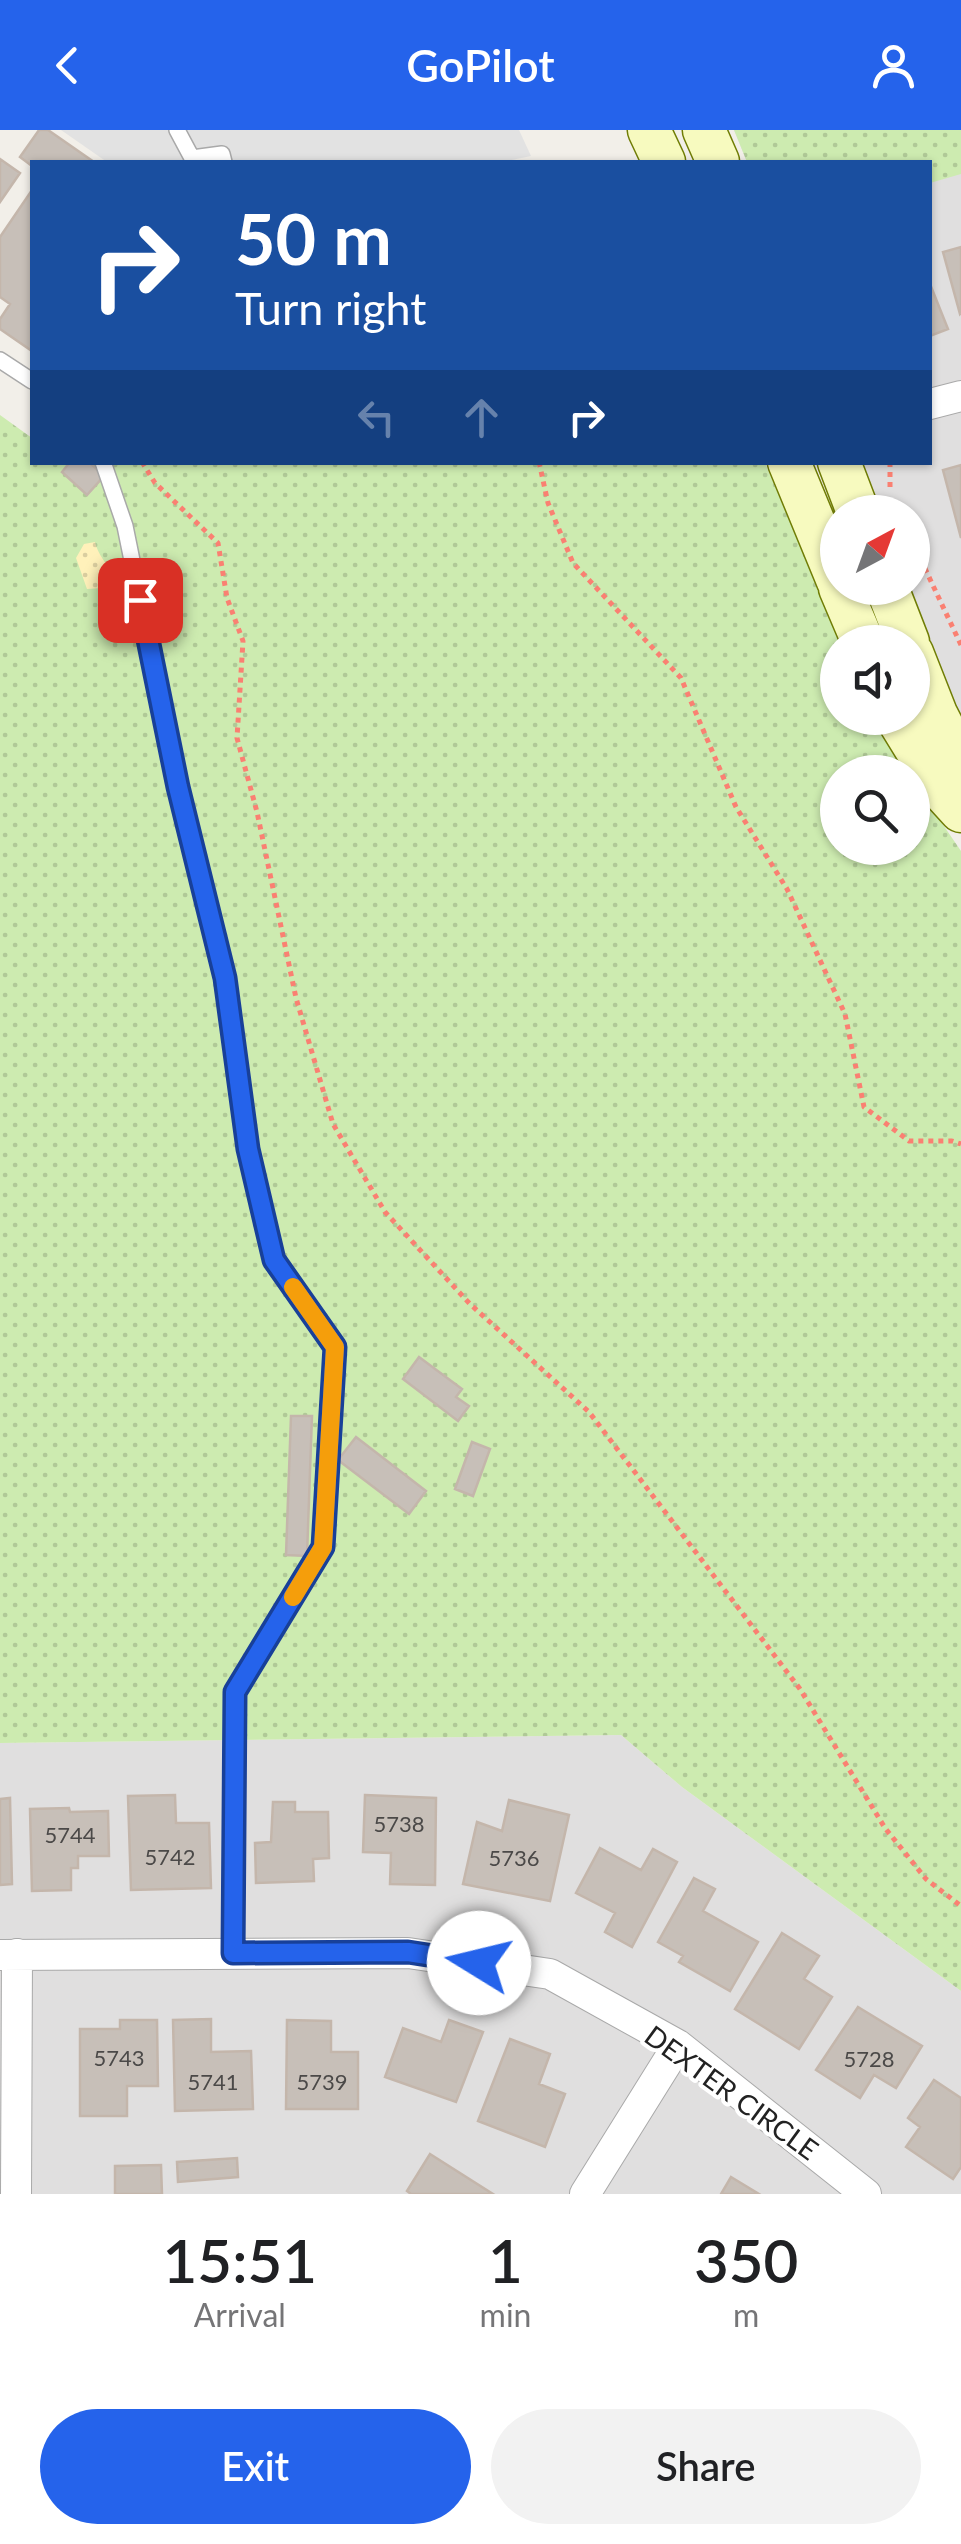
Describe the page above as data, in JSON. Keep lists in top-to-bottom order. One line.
{"streets":{"street":["DEXTER CIRCLE"]},"house_numbers":["5738","5744","5742","5736","5743","5728","5741","5739"],"north":"top right","page":{"header":"GoPilot","turn":["50 m","Turn right"],"eta":["15:51","Arrival","1","min","350","m"],"buttons":["Exit","Share"]}}
